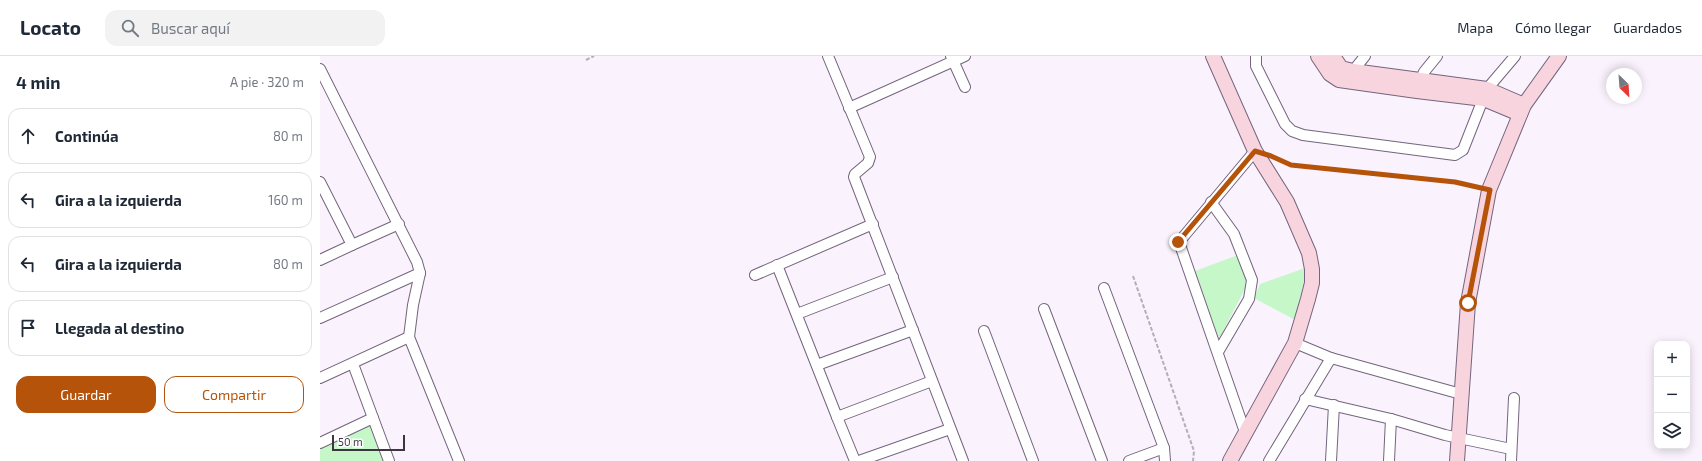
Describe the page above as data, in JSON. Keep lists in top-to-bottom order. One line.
{"scale_bar":"50 m","north":"bottom right","page":{"header":"Locato","search":"Buscar aquí","nav":["Mapa","Cómo llegar","Guardados"],"heading":["4 min","A pie · 320 m"],"list":[["Continúa","80 m"],["Gira a la izquierda","160 m"],["Gira a la izquierda","80 m"],"Llegada al destino"],"map_buttons":["+","−"],"buttons":["Guardar","Compartir"],"scale":"50 m"}}
